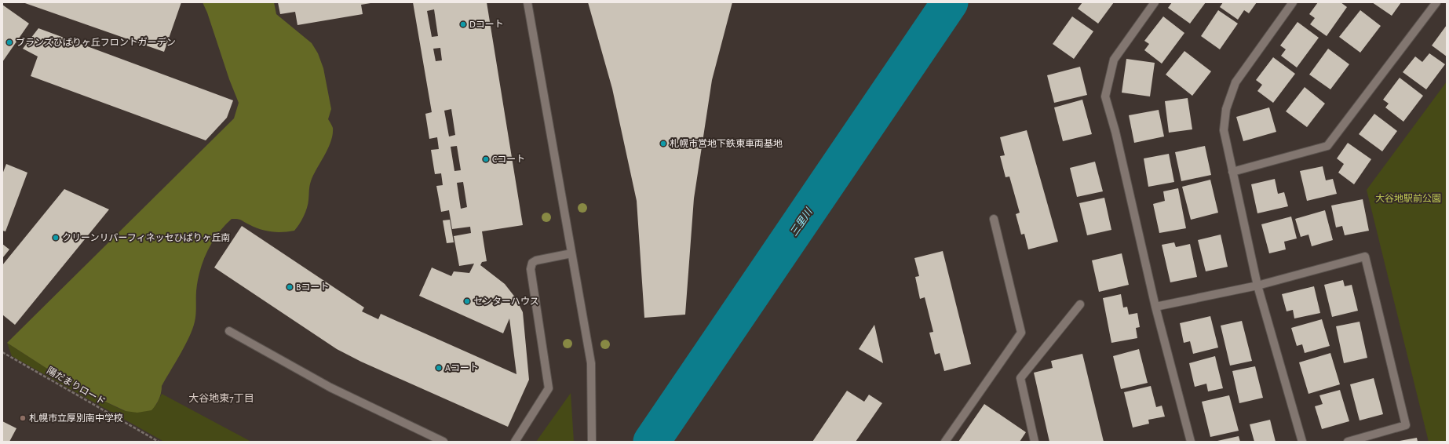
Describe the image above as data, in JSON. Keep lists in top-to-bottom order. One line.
{"streets":{"path":["陽だまりロード"]},"districts":["大谷地東7丁目"],"water":["三里川"],"parks":["大谷地駅前公園"],"places":["Dコート","ブランズひばりヶ丘フロントガーデン","札幌市営地下鉄東車両基地","Cコート","クリーンリバーフィネッセひばりヶ丘南","Bコート","センターハウス","Aコート","札幌市立厚別南中学校"]}
